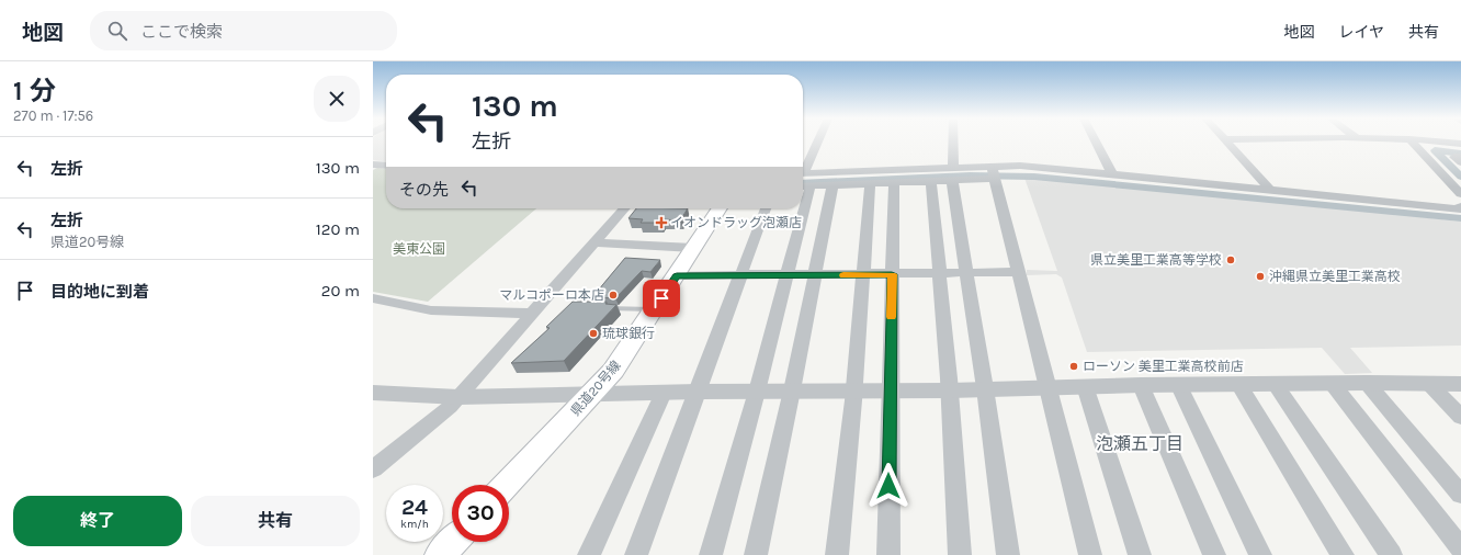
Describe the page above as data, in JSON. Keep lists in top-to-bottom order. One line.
{"streets":{"main road":["県道20号線"]},"districts":["泡瀬五丁目"],"parks":["美東公園"],"places":{"health":["イオンドラッグ泡瀬店"],"other":["県立美里工業高等学校","沖縄県立美里工業高校","マルコポーロ本店","琉球銀行","ローソン 美里工業高校前店"]},"page":{"header":"地図","search":"ここで検索","nav":["地図","レイヤ","共有"],"heading":["1 分","270 m · 17:56"],"turn":["130 m","左折"],"list":[{"name":"左折","value":"130 m"},{"name":"左折","note":"県道20号線","value":"120 m"},{"name":"目的地に到着","value":"20 m"}],"then":"その先","speed":"24 km/h","limit":"30","buttons":["終了","共有"]}}
